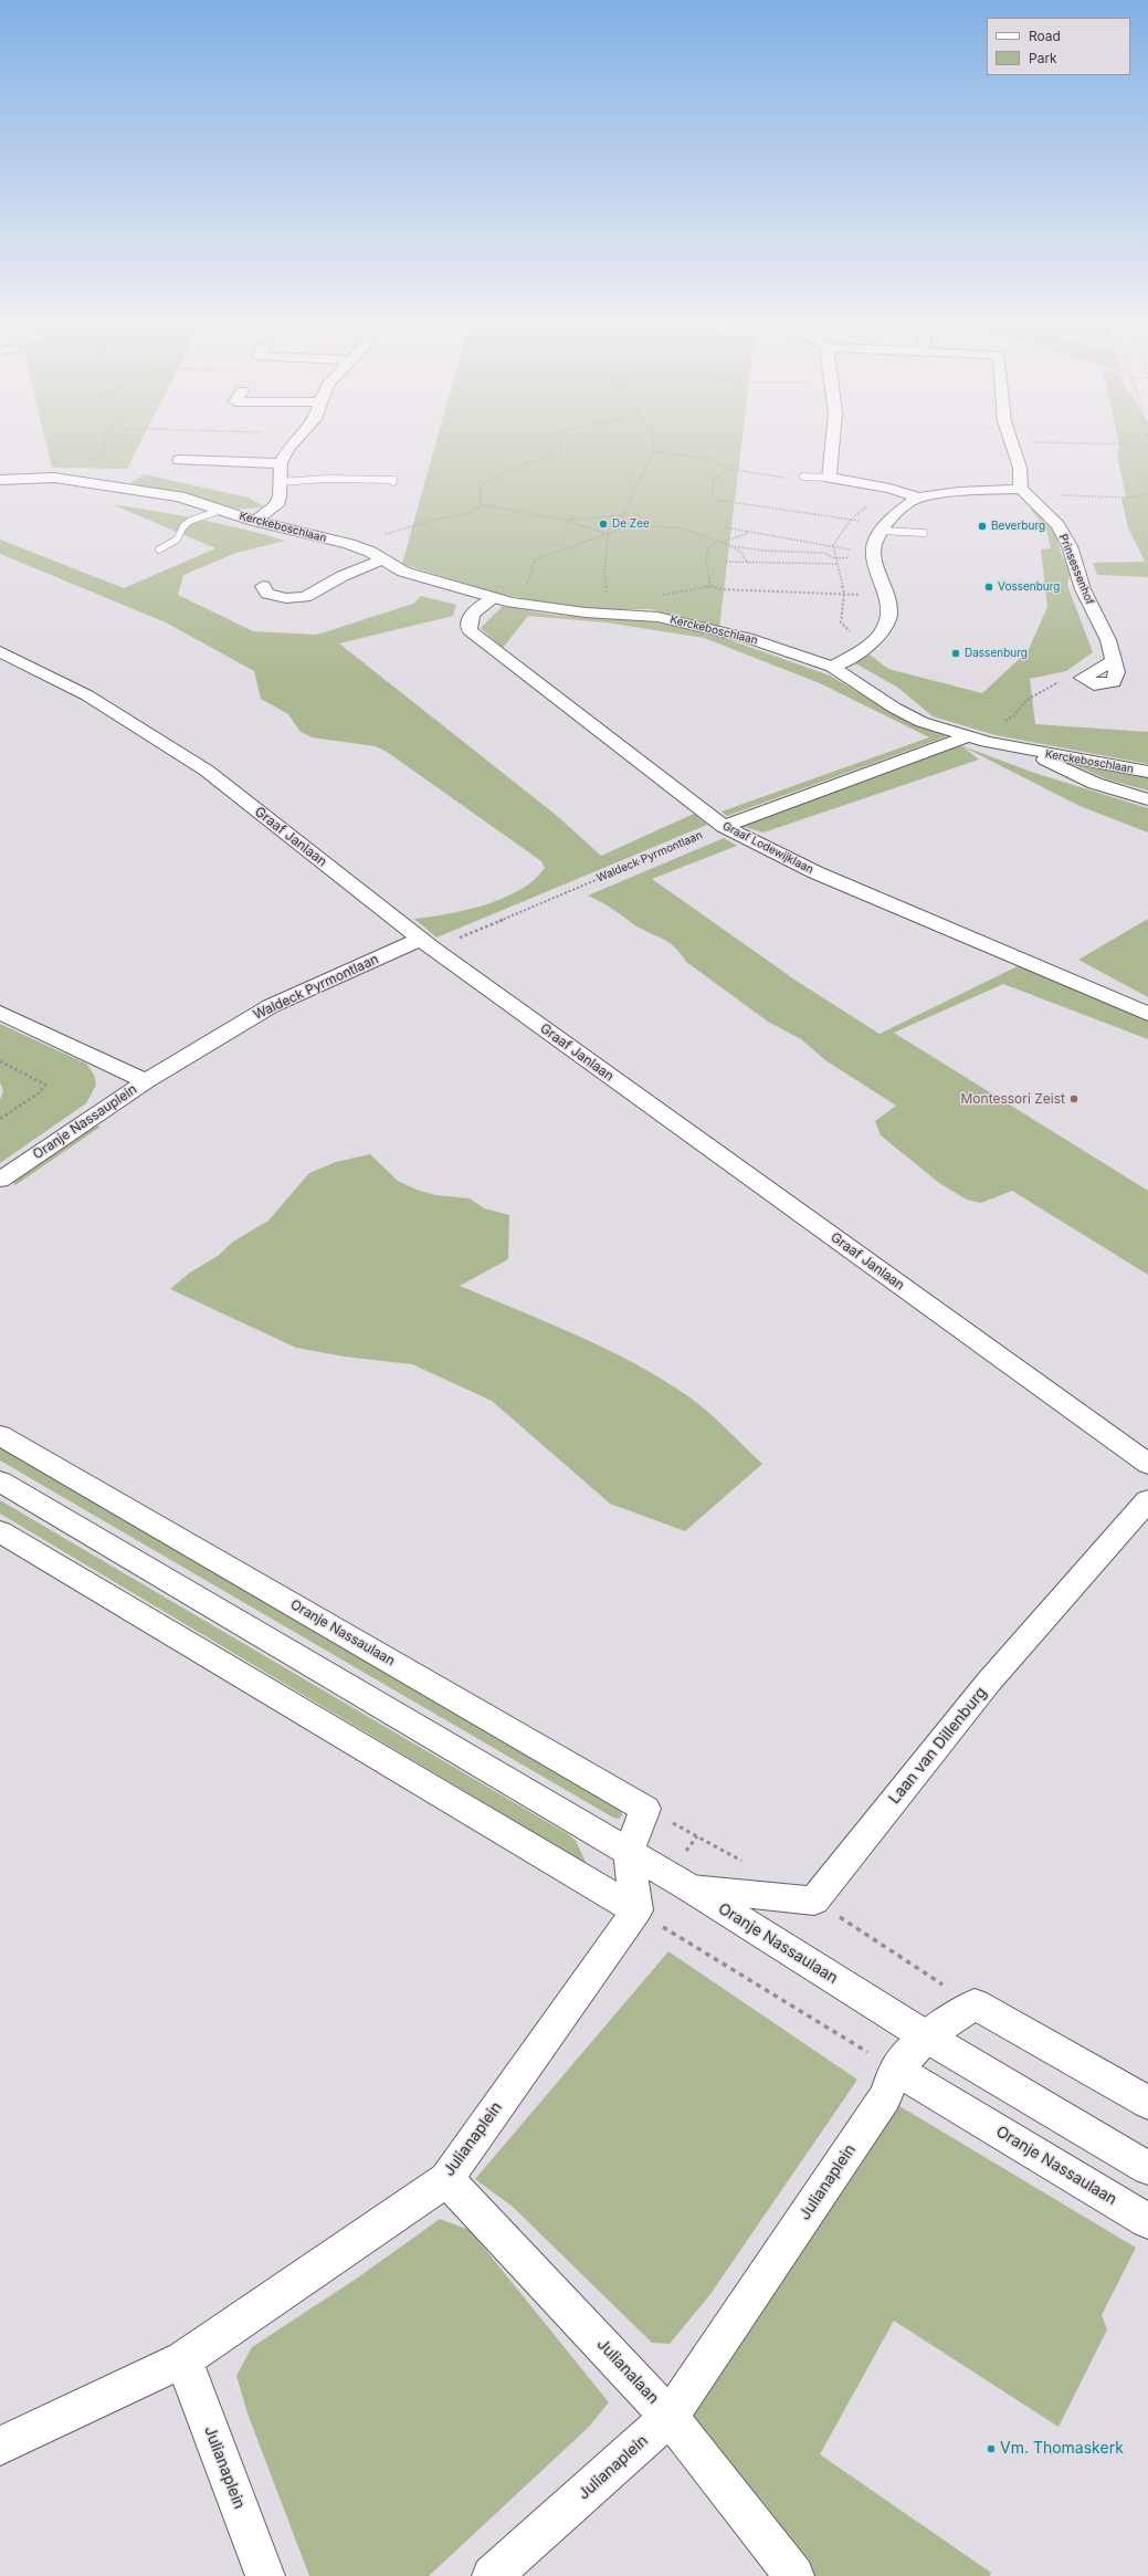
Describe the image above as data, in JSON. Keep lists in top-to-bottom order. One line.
{"streets":{"street":["Kerckeboschlaan","Prinsessenhof","Graaf Janlaan","Graaf Lodewijklaan","Waldeck Pyrmontlaan","Oranje Nassauplein","Oranje Nassaulaan","Laan van Dillenburg","Julianaplein","Julianalaan"]},"crossings":[["Kerckeboschlaan","Graaf Lodewijklaan"],["Graaf Janlaan","Waldeck Pyrmontlaan"],["Graaf Lodewijklaan","Waldeck Pyrmontlaan"],["Waldeck Pyrmontlaan","Oranje Nassauplein"],["Oranje Nassaulaan","Laan van Dillenburg"],["Oranje Nassaulaan","Julianaplein"],["Julianaplein","Julianalaan"]],"places":["De Zee","Beverburg","Vossenburg","Dassenburg","Montessori Zeist","Vm. Thomaskerk"],"legend":["Road","Park"]}
